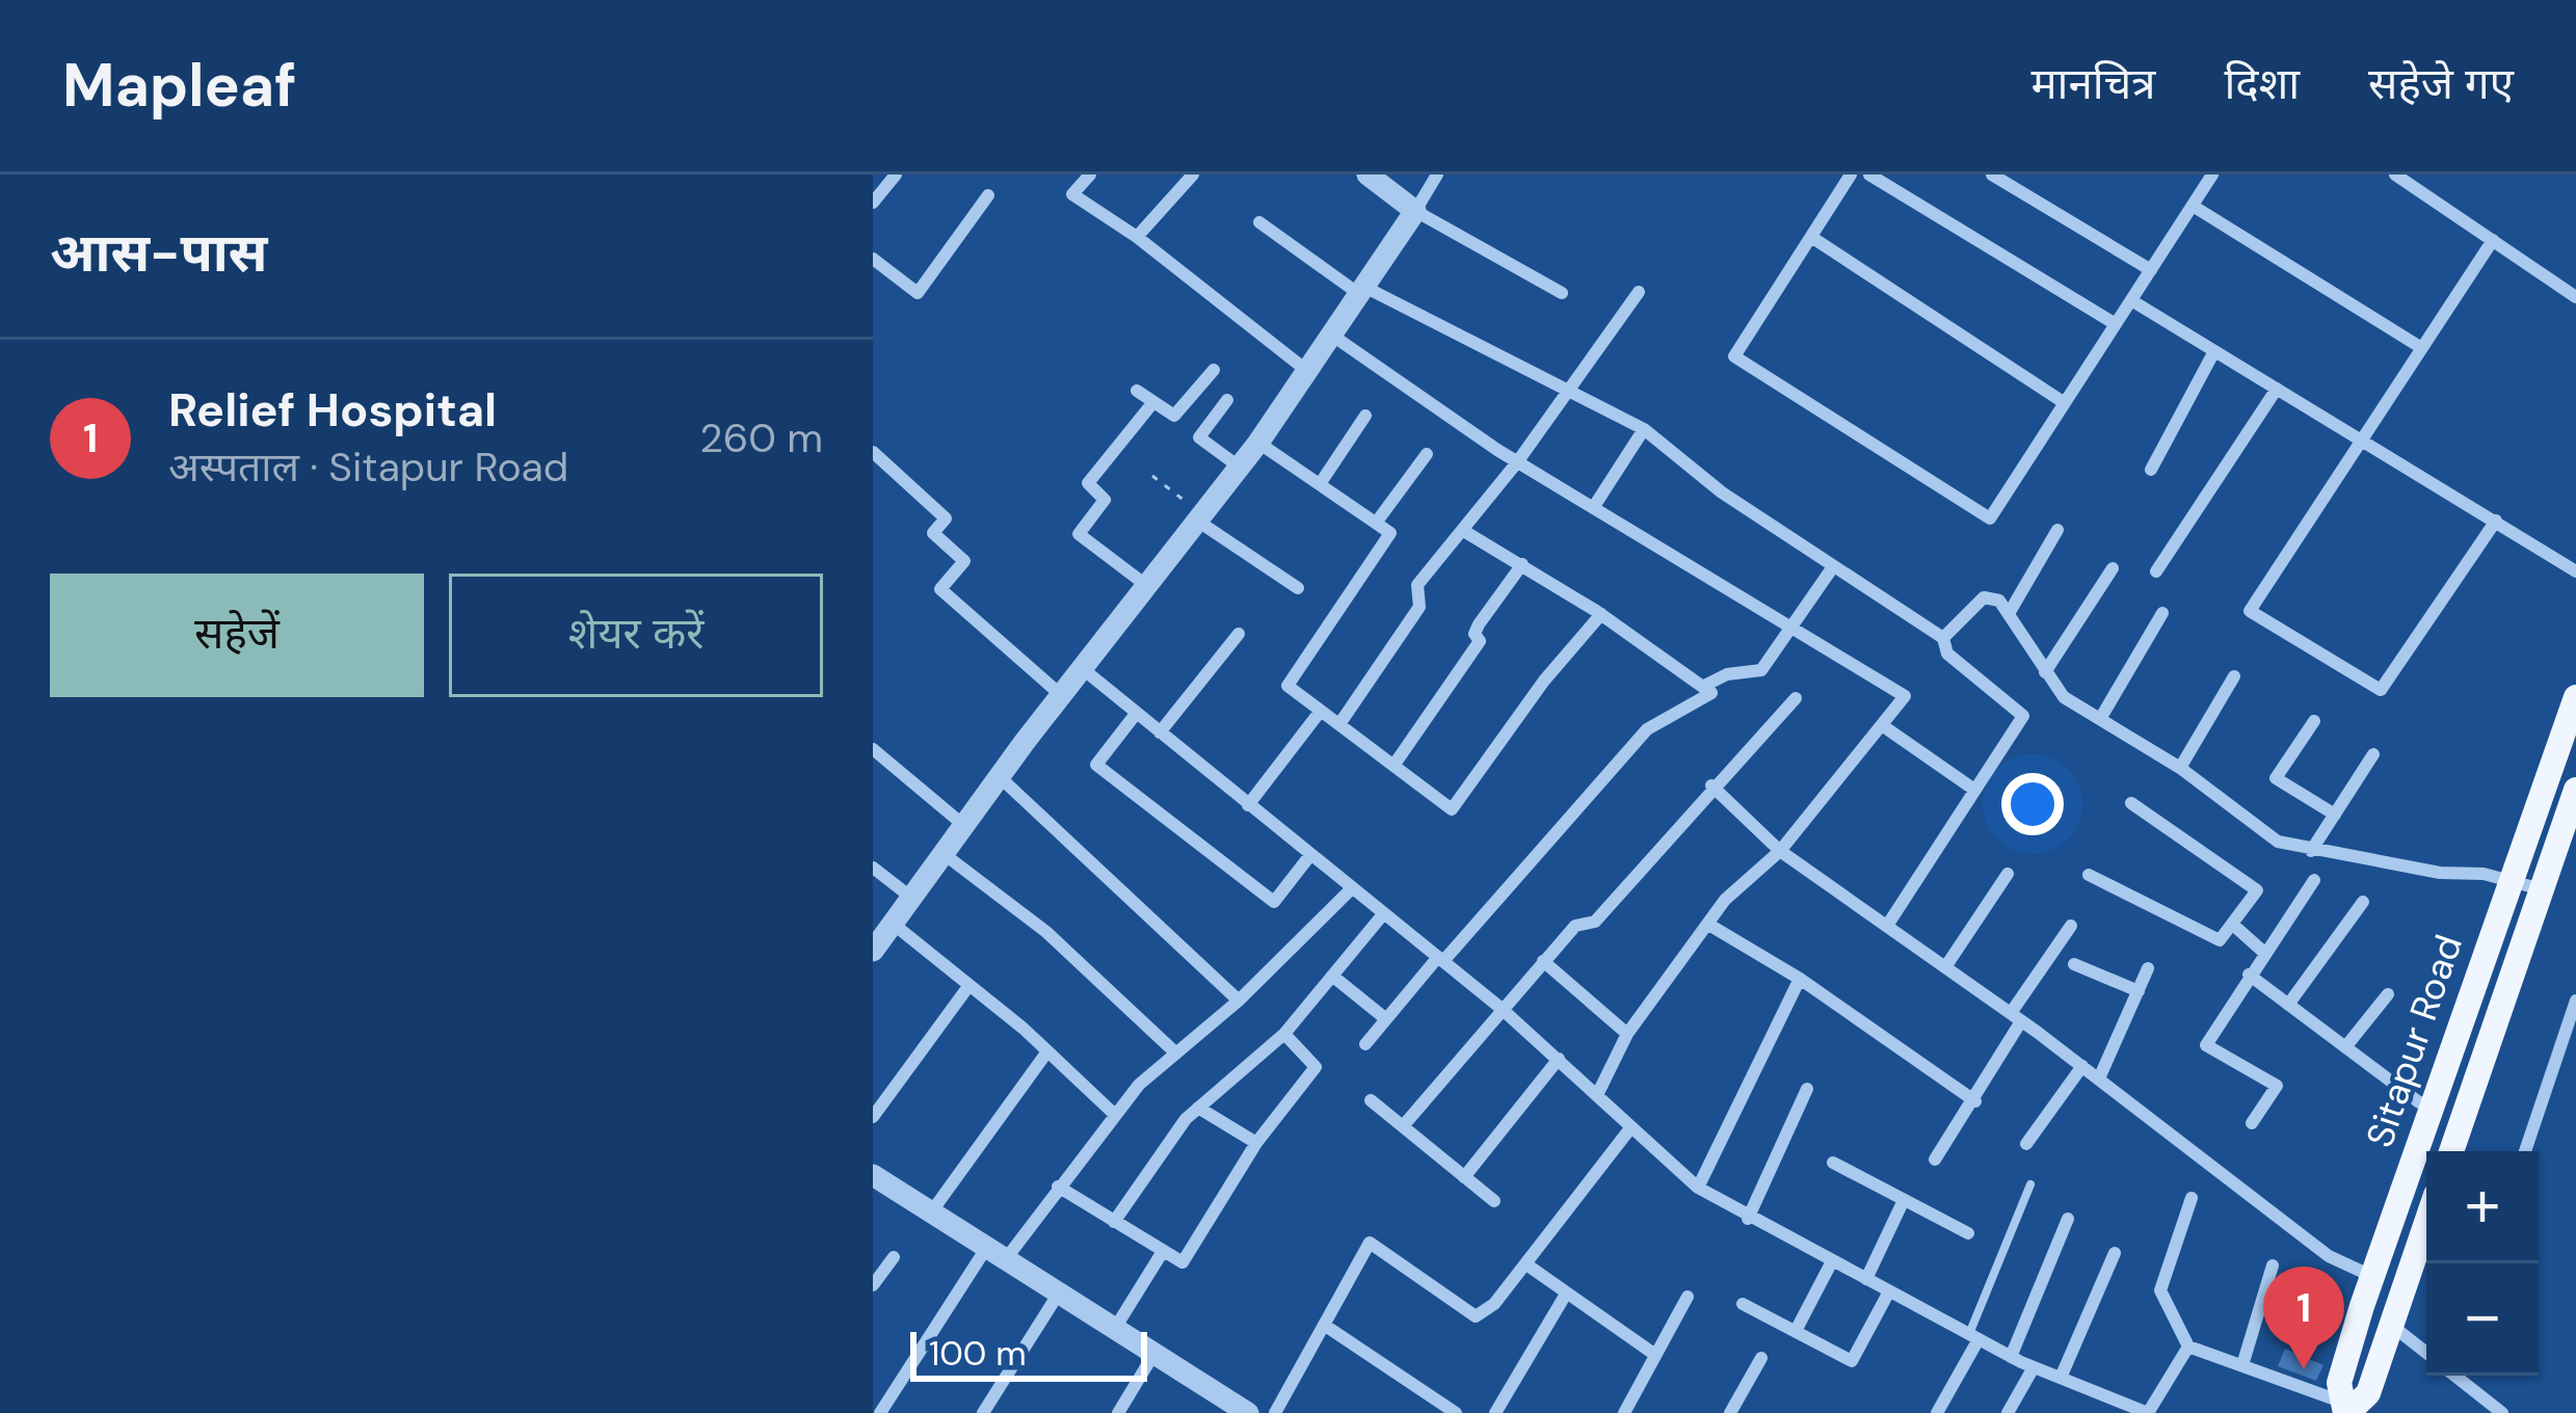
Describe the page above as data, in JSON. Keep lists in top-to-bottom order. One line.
{"streets":{"main road":["Sitapur Road"]},"scale_bar":"100 m","page":{"header":"Mapleaf","nav":["मानचित्र","दिशा","सहेजे गए"],"heading":"आस-पास","list":[{"mark":"1","name":"Relief Hospital","note":"अस्पताल · Sitapur Road","value":"260 m"}],"buttons":["सहेजें","शेयर करें"],"map_buttons":["+","−"],"pins":"1","scale":"100 m"}}
